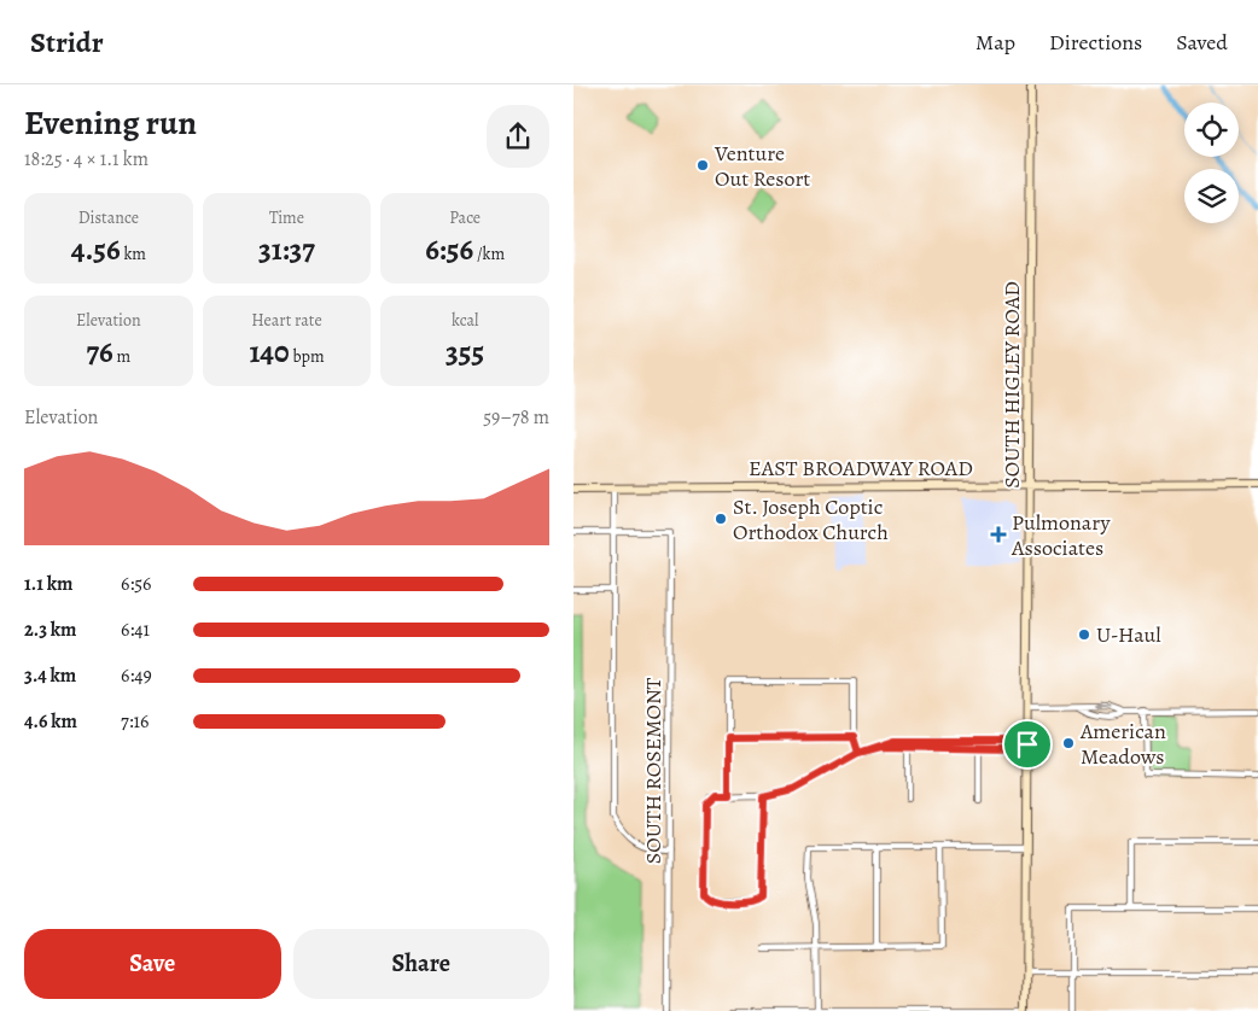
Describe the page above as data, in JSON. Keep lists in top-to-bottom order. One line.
{"streets":{"main road":["SOUTH HIGLEY ROAD","EAST BROADWAY ROAD"],"street":["SOUTH ROSEMONT"]},"crossings":[["SOUTH HIGLEY ROAD","EAST BROADWAY ROAD"]],"places":{"other":["Venture Out Resort","St. Joseph Coptic Orthodox Church","U-Haul","American Meadows"],"health":["Pulmonary Associates"]},"page":{"header":"Stridr","nav":["Map","Directions","Saved"],"heading":["Evening run","18:25 · 4 × 1.1 km"],"stats":[["Distance","4.56 km"],["Time","31:37"],["Pace","6:56 /km"],["Elevation","76 m"],["Heart rate","140 bpm"],["kcal","355"]],"chart":["Elevation","59–78 m"],"list":[{"name":"1.1 km","note":"6:56"},{"name":"2.3 km","note":"6:41"},{"name":"3.4 km","note":"6:49"},{"name":"4.6 km","note":"7:16"}],"buttons":["Save","Share"]}}
